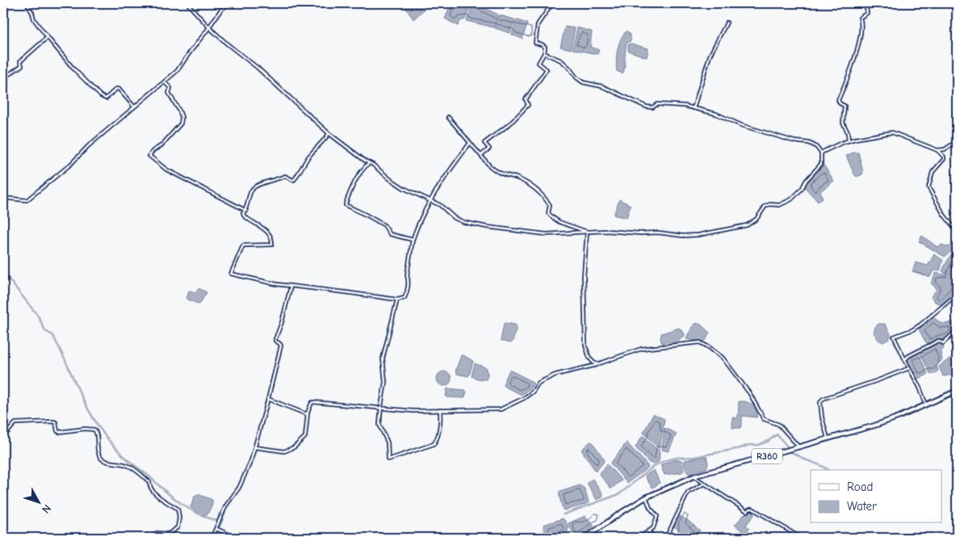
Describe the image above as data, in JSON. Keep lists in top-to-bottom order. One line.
{"streets":{"main road":["R360"]},"legend":["Road","Water"],"north":"bottom right"}
